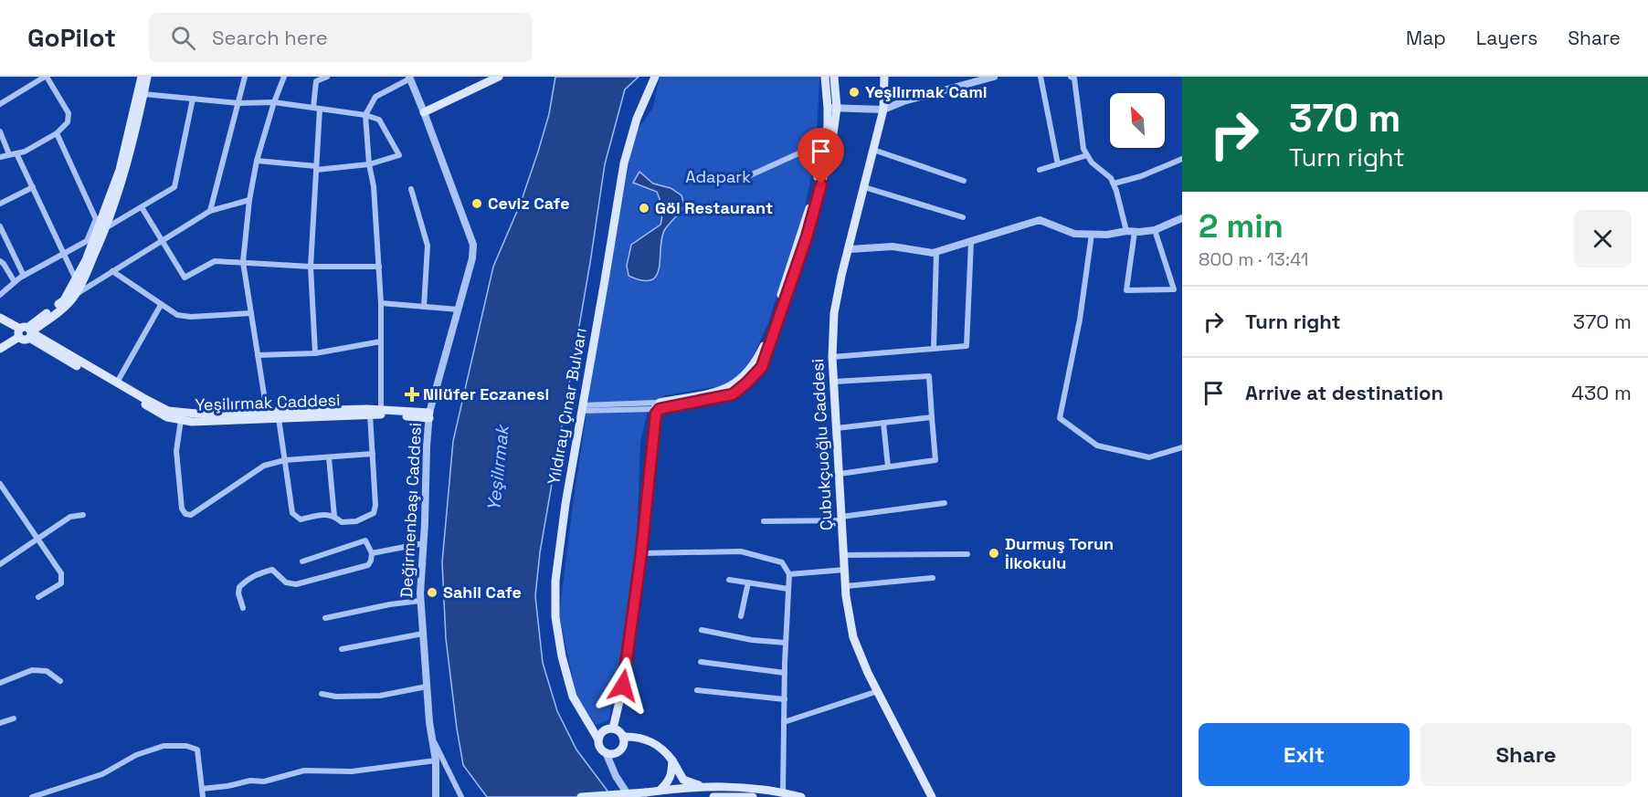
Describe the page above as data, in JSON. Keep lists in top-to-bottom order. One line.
{"streets":{"main road":["Yeşilırmak Caddesi","Yıldıray Çınar Bulvarı","Çubukçuoğlu Caddesi"],"street":["Değirmenbaşı Caddesi"]},"crossings":[["Yeşilırmak Caddesi","Değirmenbaşı Caddesi"]],"water":["Yeşilırmak"],"parks":["Adapark"],"places":{"other":["Yeşilırmak Cami","Ceviz Cafe","Göl Restaurant","Durmuş Torun İlkokulu","Sahil Cafe"],"health":["Nilüfer Eczanesi"]},"north":"top left","page":{"header":"GoPilot","search":"Search here","nav":["Map","Layers","Share"],"turn":["370 m","Turn right"],"heading":["2 min","800 m · 13:41"],"list":[{"name":"Turn right","value":"370 m"},{"name":"Arrive at destination","value":"430 m"}],"buttons":["Exit","Share"]}}
